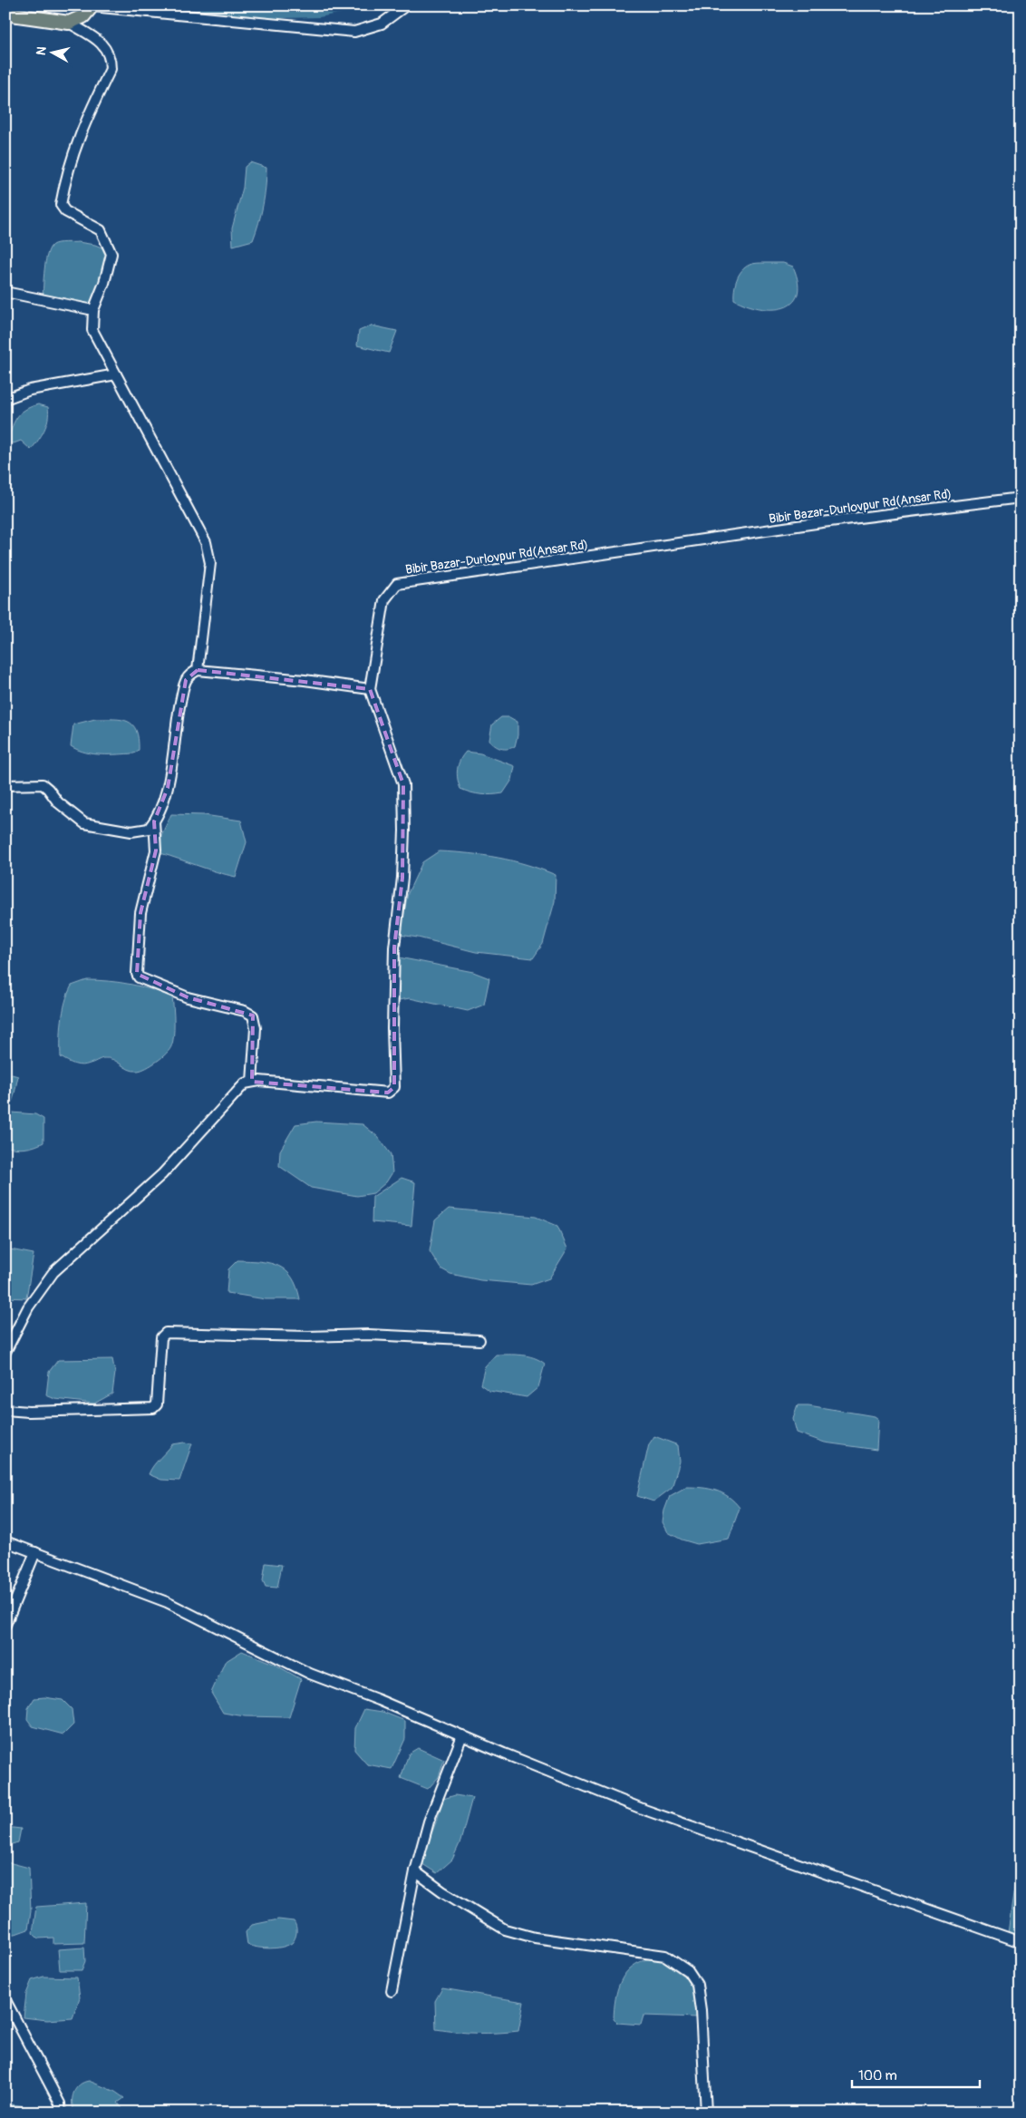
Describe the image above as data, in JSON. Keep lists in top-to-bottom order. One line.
{"streets":{"street":["Bibir Bazar-Durlovpur Rd(Ansar Rd)"]},"scale_bar":"100 m","north":"left"}
